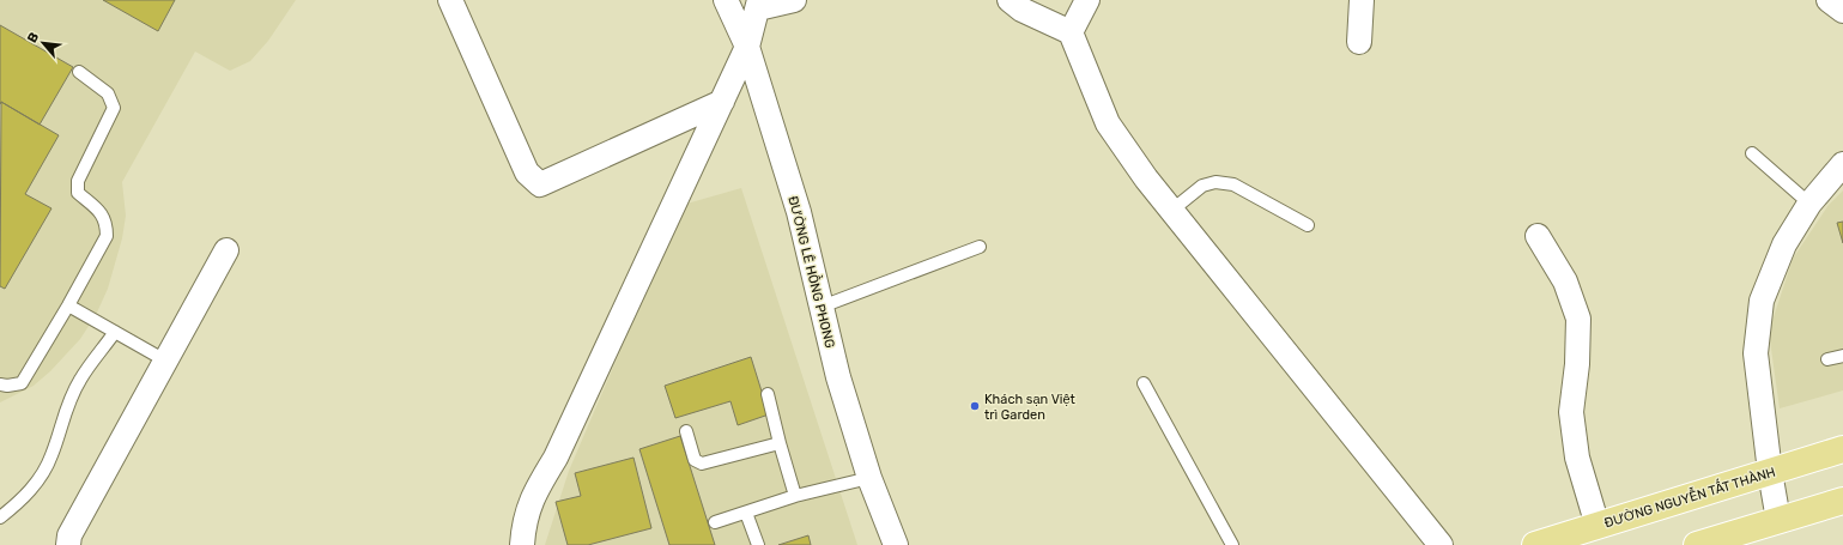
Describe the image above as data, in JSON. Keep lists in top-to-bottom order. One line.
{"streets":{"main road":["ĐƯỜNG NGUYỄN TẤT THÀNH"],"street":["ĐƯỜNG LÊ HỒNG PHONG"]},"places":["Khách sạn Việt trì Garden"],"north":"top left"}
